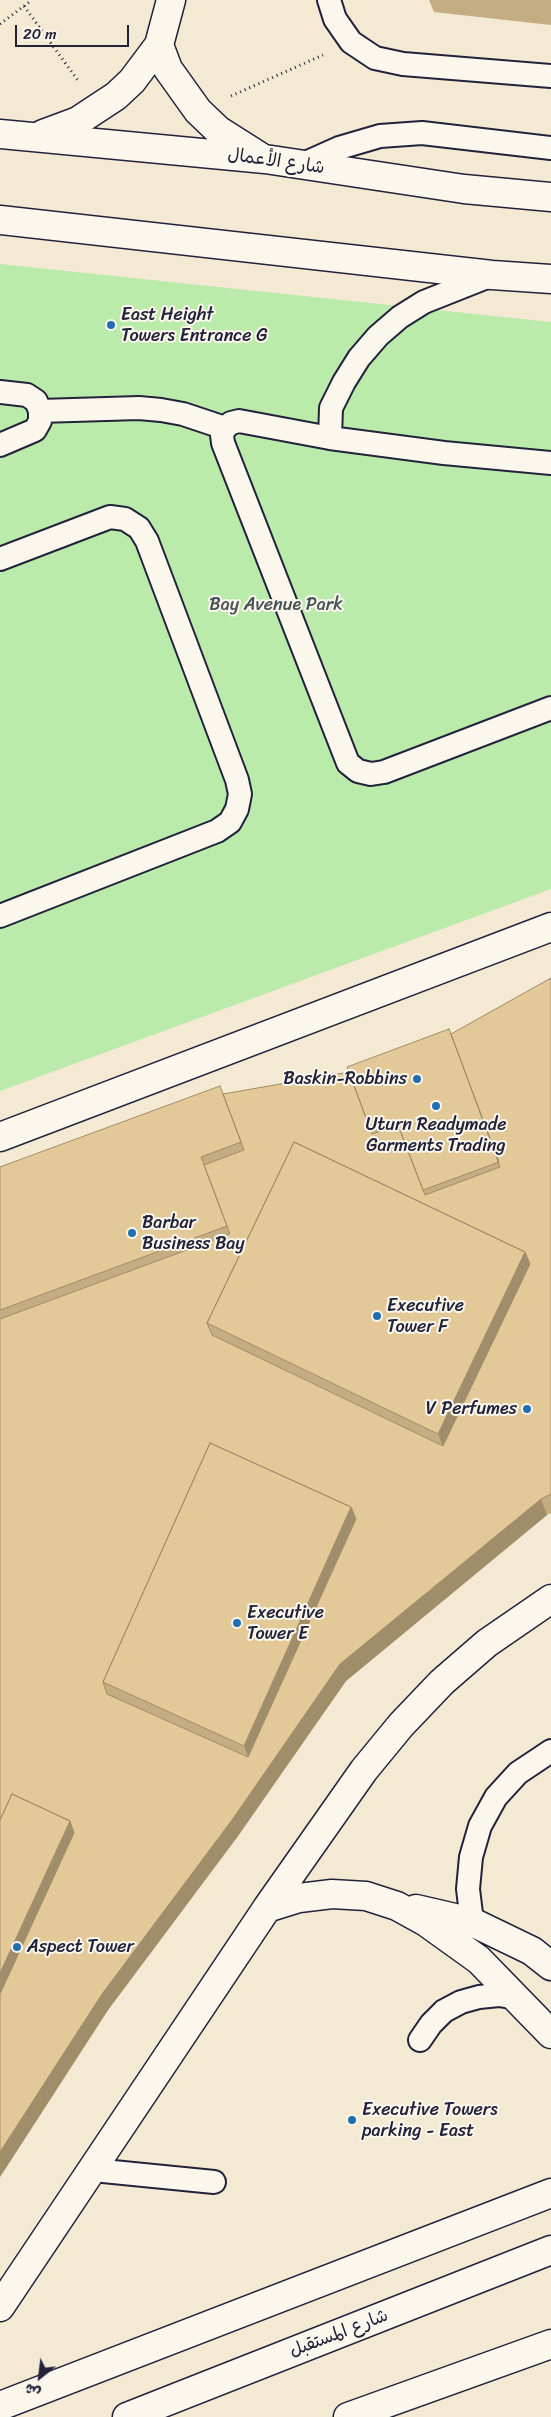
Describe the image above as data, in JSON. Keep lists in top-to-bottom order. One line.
{"streets":{"street":["شارع الأعمال","شارع المستقبل"]},"parks":["Bay Avenue Park"],"places":["East Height Towers Entrance G","Baskin-Robbins","Uturn Readymade Garments Trading","Barbar Business Bay","Executive Tower F","V Perfumes","Executive Tower E","Aspect Tower","Executive Towers parking - East"],"scale_bar":"20 m","north":"bottom left"}
